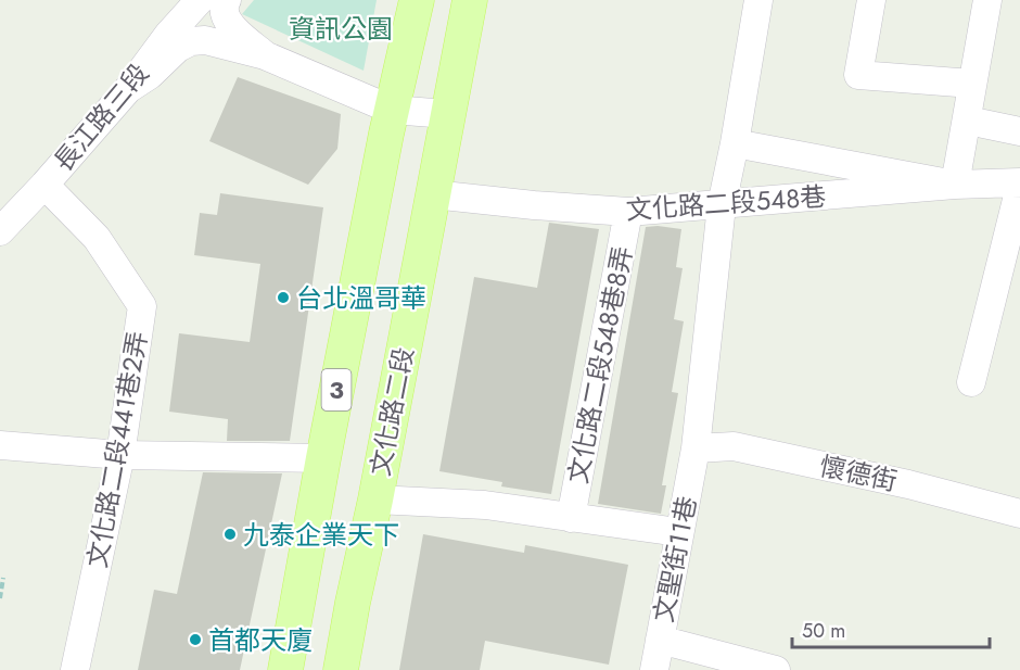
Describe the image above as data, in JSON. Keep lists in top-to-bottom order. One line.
{"streets":{"main road":["3","文化路二段"],"street":["長江路三段","文化路二段548巷","文化路二段548巷8弄","文化路二段441巷2弄","懷德街","文聖街11巷"]},"crossings":[["長江路三段","文化路二段441巷2弄"],["文化路二段548巷","文化路二段548巷8弄"],["文化路二段548巷","文化路二段"],["文化路二段548巷","文聖街11巷"],["懷德街","文聖街11巷"]],"parks":["資訊公園"],"places":["台北溫哥華","九泰企業天下","首都天廈"],"scale_bar":"50 m"}
